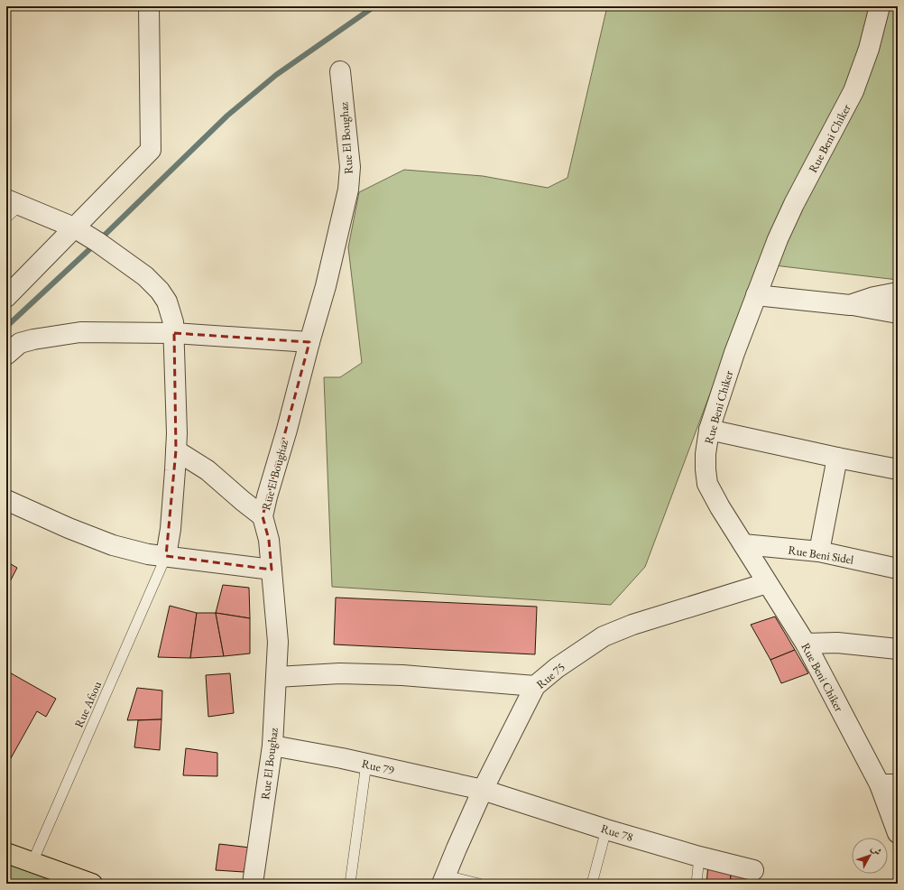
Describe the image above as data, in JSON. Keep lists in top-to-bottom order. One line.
{"streets":{"street":["Rue El Boughaz","Rue Beni Chiker","Rue Beni Sidel","Rue 75","Rue 79","Rue 78"],"lane":["Rue Afsou"]},"crossings":[["Rue El Boughaz","Rue 79"],["Rue Beni Chiker","Rue Beni Sidel"],["Rue Beni Chiker","Rue 75"],["Rue 75","Rue 79"],["Rue 75","Rue 78"],["Rue 79","Rue 78"]],"north":"top right"}
